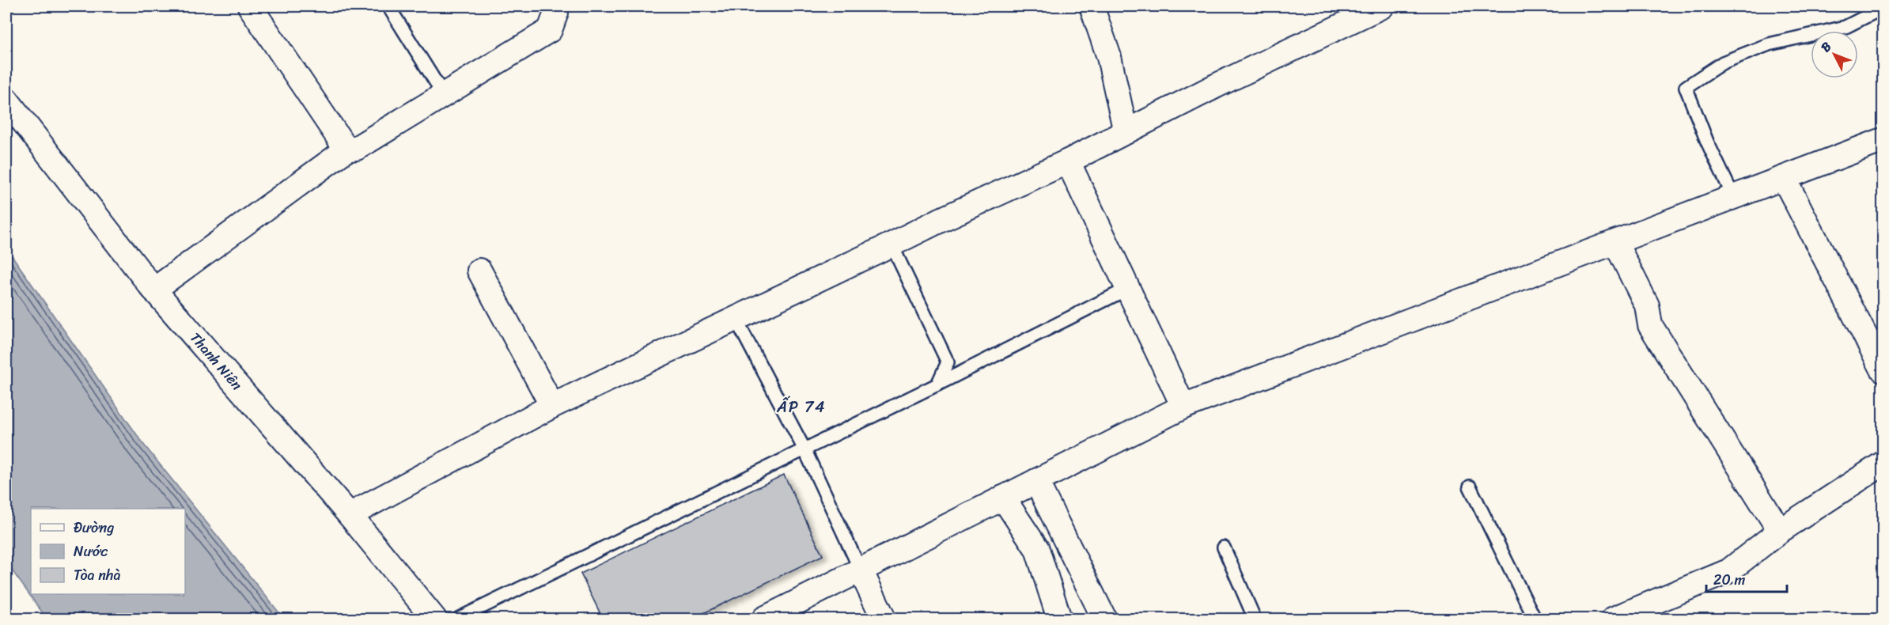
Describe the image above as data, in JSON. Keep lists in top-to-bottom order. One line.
{"streets":{"street":["Thanh Niên"]},"districts":["ẤP 74"],"legend":["Đường","Nước","Tòa nhà"],"scale_bar":"20 m","north":"top left"}
